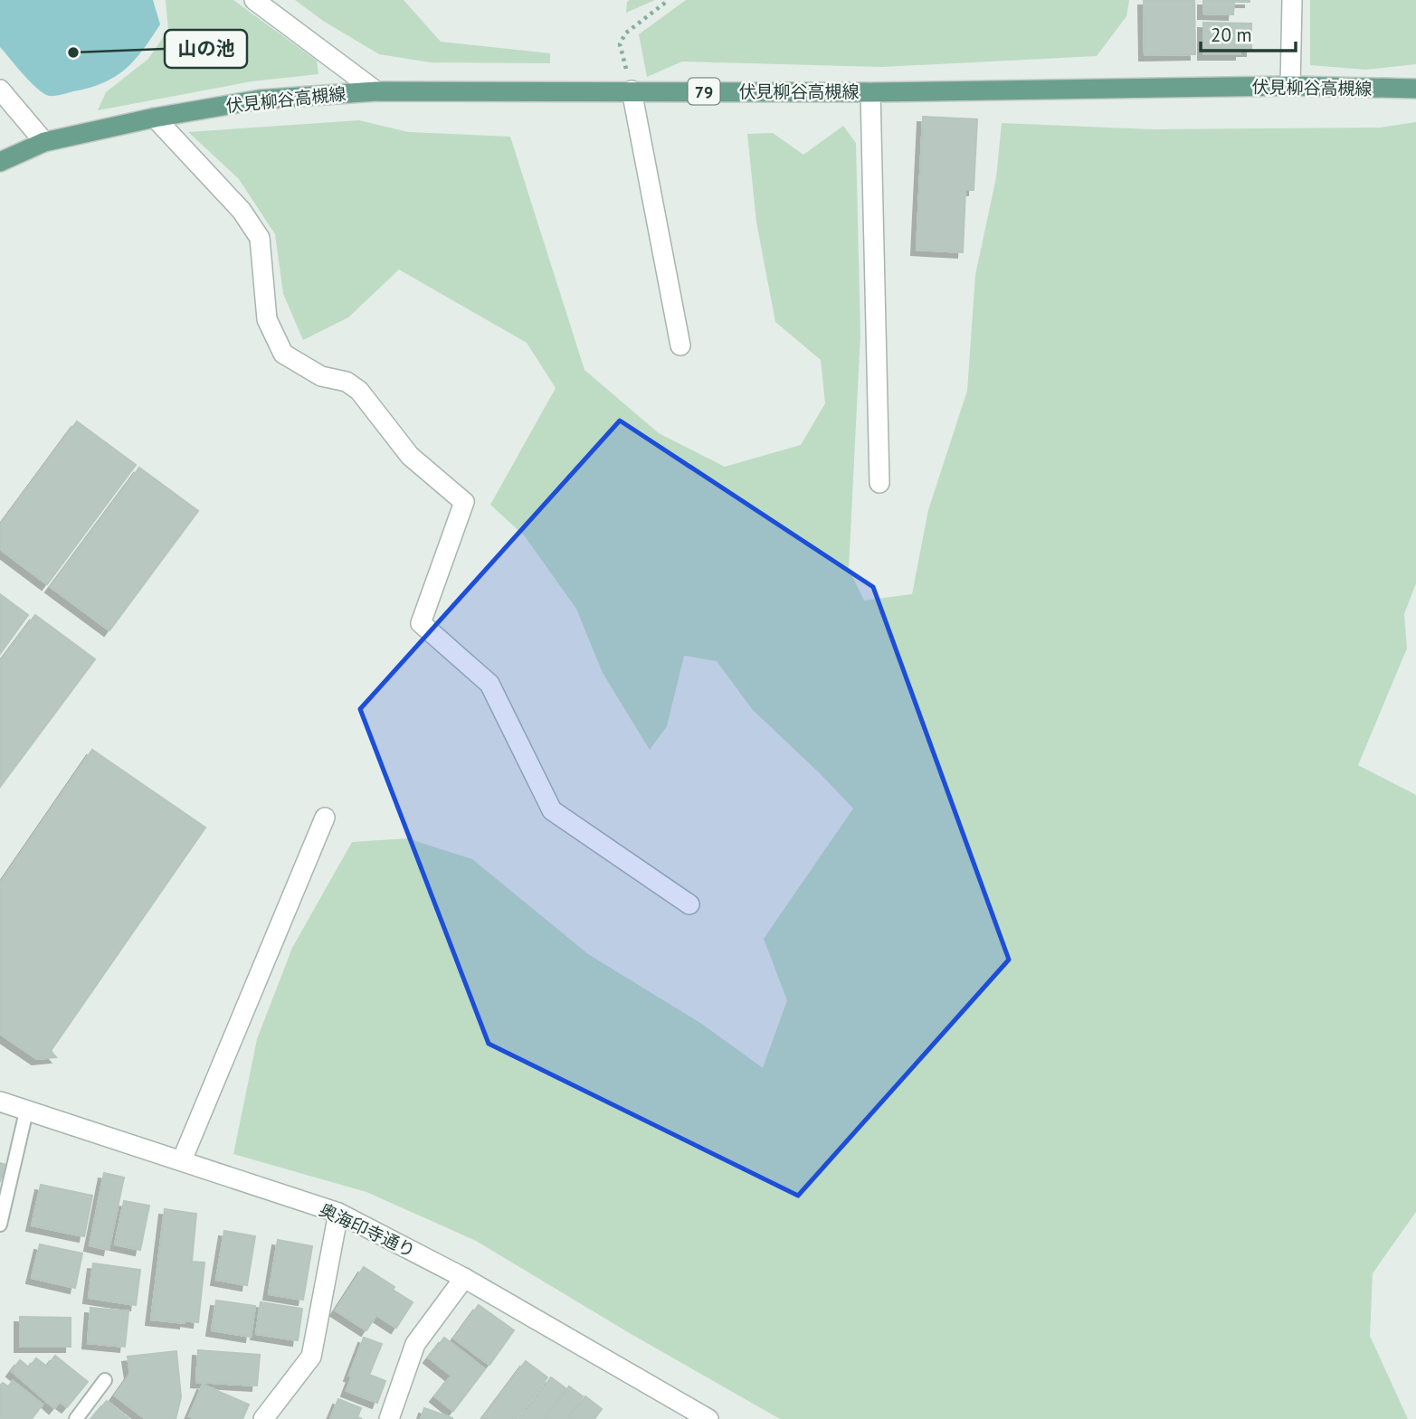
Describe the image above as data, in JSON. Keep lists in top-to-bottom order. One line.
{"streets":{"main road":["伏見柳谷高槻線","79"],"street":["奥海印寺通り"]},"places":["山の池"],"scale_bar":"20 m"}
